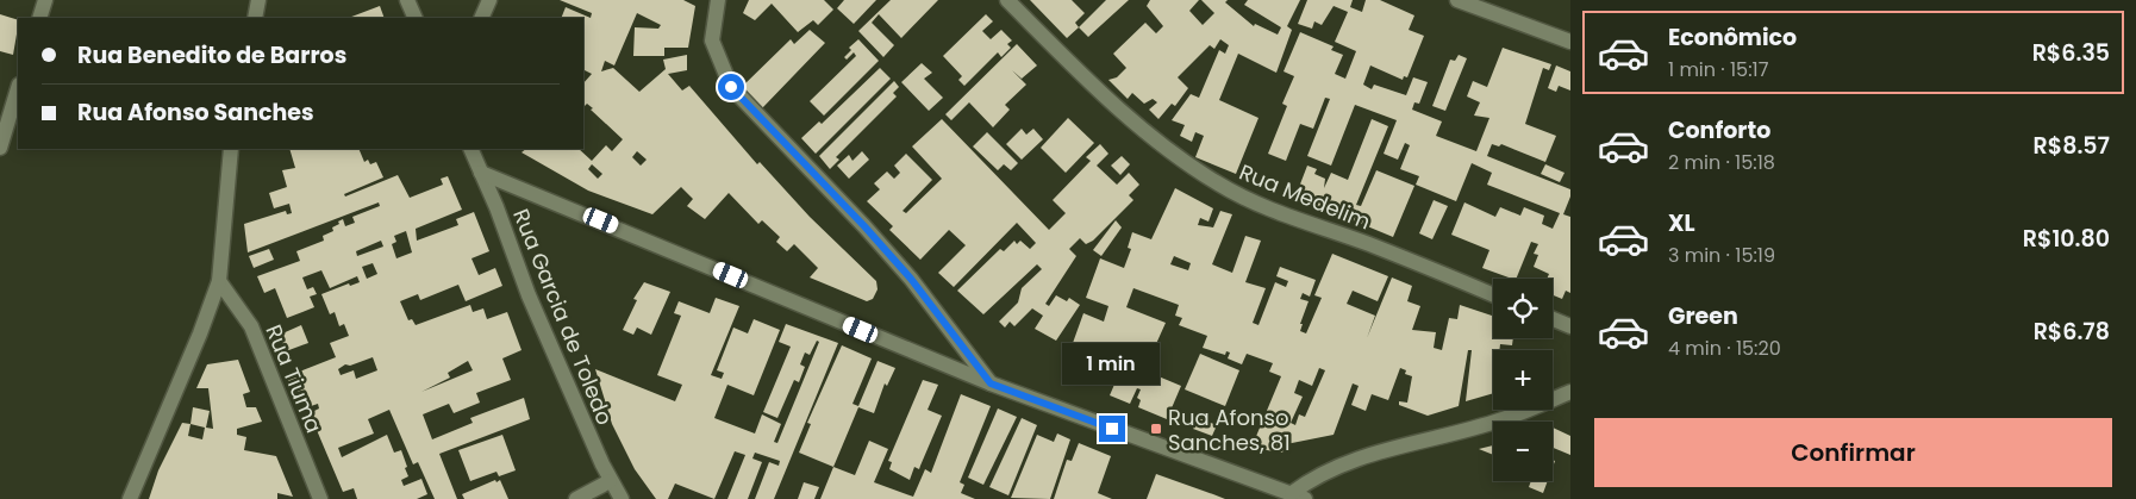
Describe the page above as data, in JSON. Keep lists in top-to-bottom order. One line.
{"streets":{"street":["Rua Medelim","Rua Garcia de Toledo","Rua Tiuma"]},"places":{"transit":["Rua Afonso Sanches, 81"]},"page":{"list":[{"name":"Econômico","note":"1 min · 15:17","value":"R$6.35"},{"name":"Conforto","note":"2 min · 15:18","value":"R$8.57"},{"name":"XL","note":"3 min · 15:19","value":"R$10.80"},{"name":"Green","note":"4 min · 15:20","value":"R$6.78"}],"banner":["Rua Benedito de Barros","Rua Afonso Sanches"],"map_buttons":["+","−"],"bubble":"1 min","buttons":"Confirmar"}}
